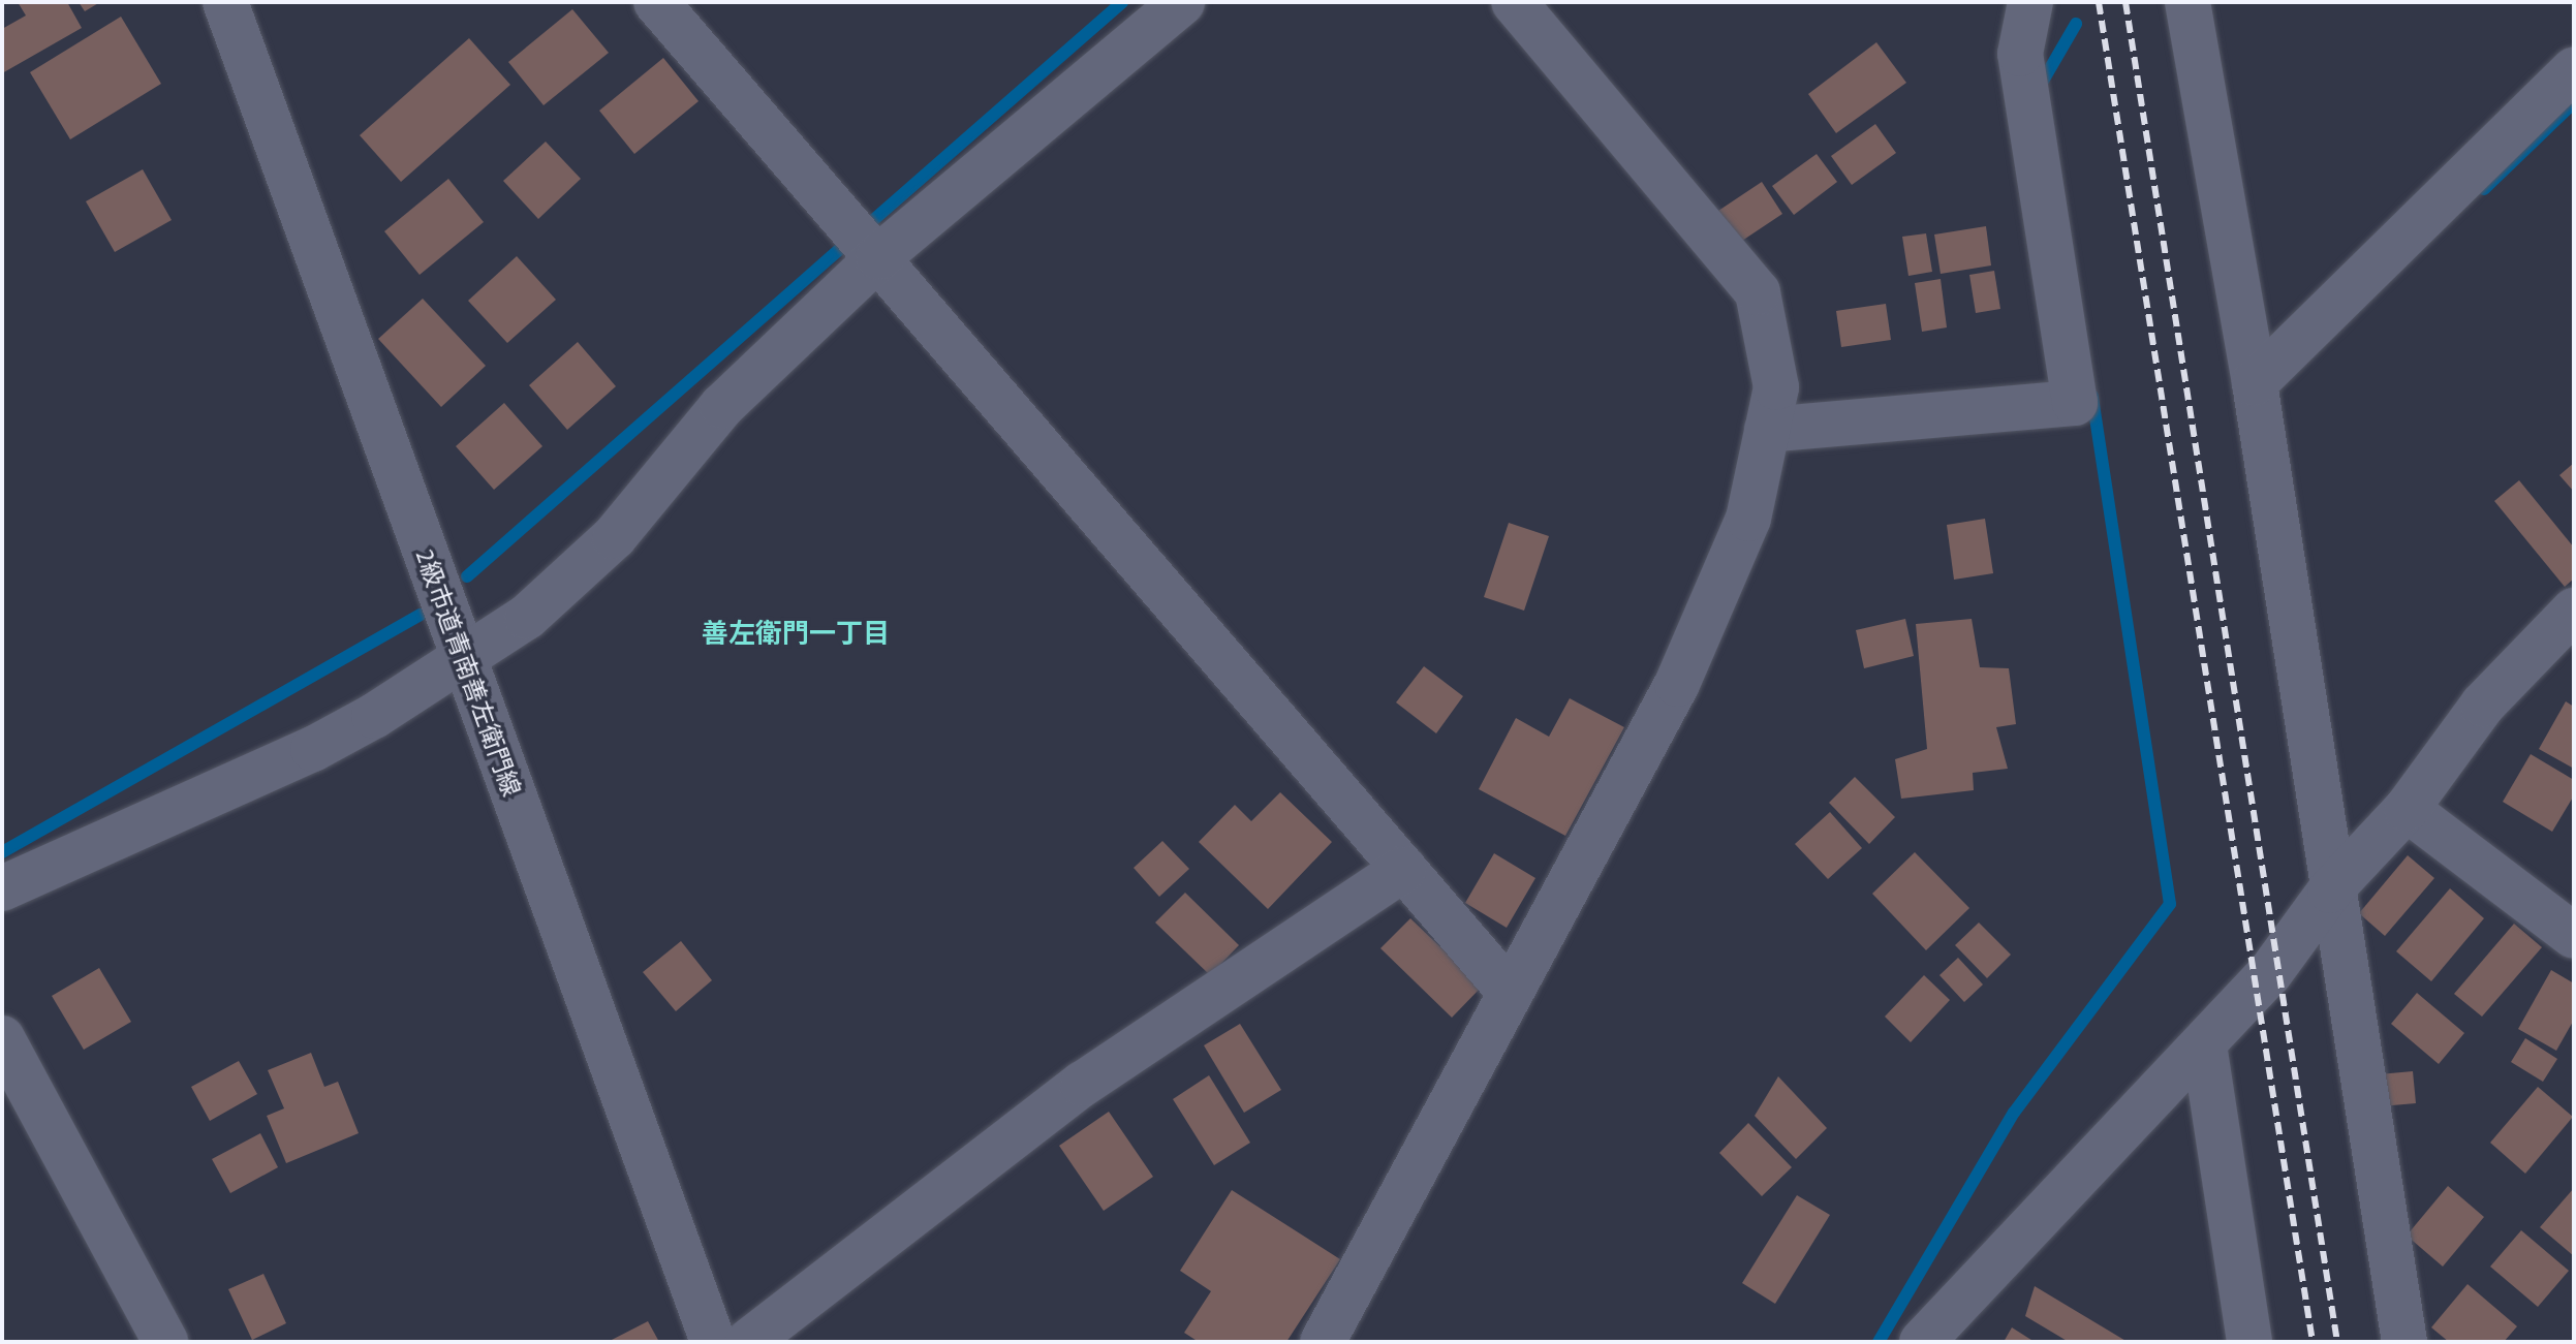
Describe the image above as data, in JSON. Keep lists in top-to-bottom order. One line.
{"streets":{"street":["2級市道青南善左衛門線"]},"districts":["善左衛門一丁目"]}
